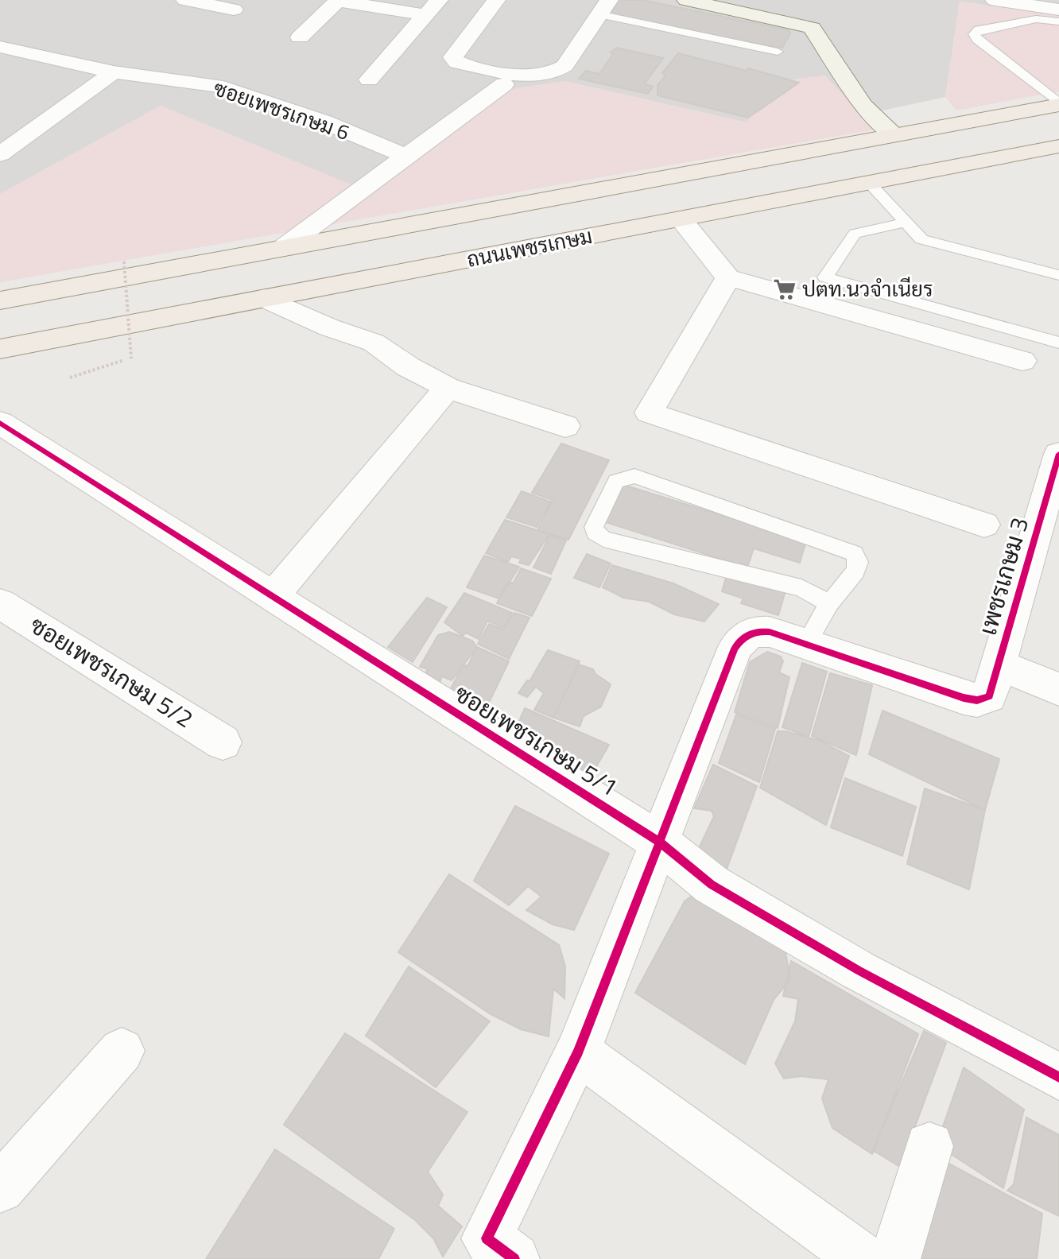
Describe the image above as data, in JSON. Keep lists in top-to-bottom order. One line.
{"streets":{"main road":["ถนนเพชรเกษม"],"street":["ซอยเพชรเกษม 6","เพชรเกษม 3","ซอยเพชรเกษม 5/2","ซอยเพชรเกษม 5/1"]},"places":{"supermarket":["ปตท.นวจำเนียร"]}}
